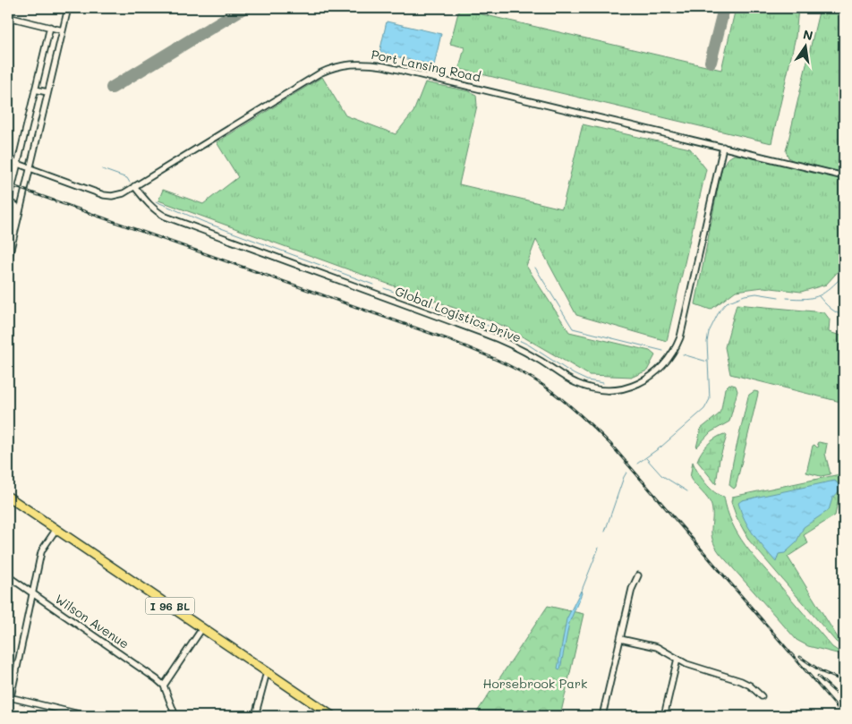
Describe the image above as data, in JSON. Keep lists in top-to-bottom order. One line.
{"streets":{"main road":["I 96 BL"],"street":["Port Lansing Road","Global Logistics Drive","Wilson Avenue"]},"crossings":[["Port Lansing Road","Global Logistics Drive"]],"parks":["Horsebrook Park"],"north":"top"}
